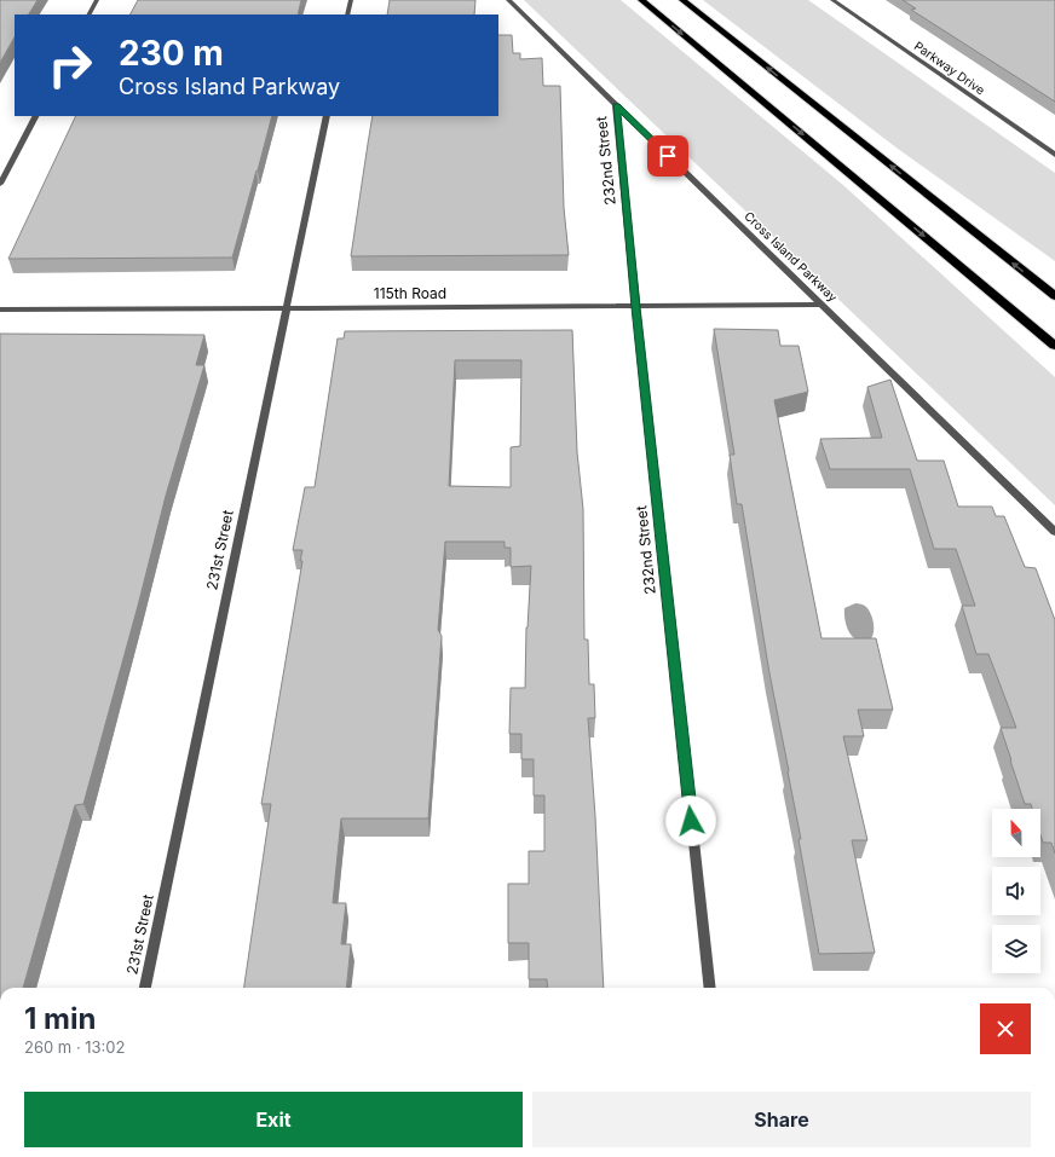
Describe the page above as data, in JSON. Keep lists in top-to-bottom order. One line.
{"streets":{"street":["Parkway Drive","232nd Street","Cross Island Parkway","115th Road","231st Street"]},"crossings":[["232nd Street","Cross Island Parkway"],["232nd Street","115th Road"],["Cross Island Parkway","115th Road"],["115th Road","231st Street"]],"north":"top","page":{"turn":["230 m","Cross Island Parkway"],"heading":["1 min","260 m · 13:02"],"buttons":["Exit","Share"]}}
